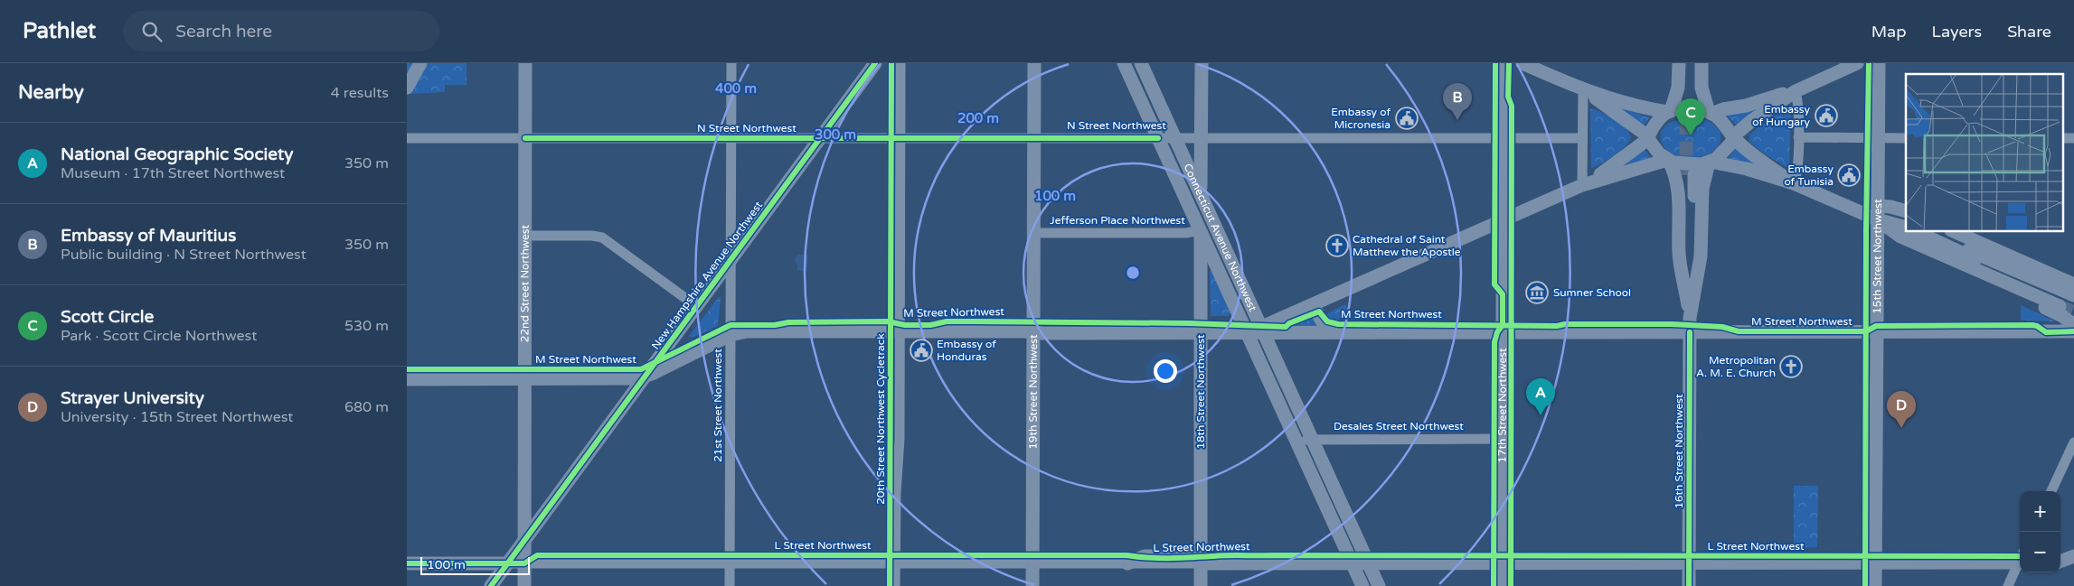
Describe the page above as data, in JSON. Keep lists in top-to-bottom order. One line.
{"streets":{"main road":["Connecticut Avenue Northwest","15th Street Northwest","New Hampshire Avenue Northwest","22nd Street Northwest","M Street Northwest","19th Street Northwest","18th Street Northwest","17th Street Northwest","16th Street Northwest","L Street Northwest"],"street":["N Street Northwest","Jefferson Place Northwest","21st Street Northwest","Desales Street Northwest"],"cycle path":["20th Street Northwest Cycletrack"]},"crossings":[["N Street Northwest","Connecticut Avenue Northwest"],["N Street Northwest","New Hampshire Avenue Northwest"],["N Street Northwest","22nd Street Northwest"],["N Street Northwest","19th Street Northwest"],["N Street Northwest","18th Street Northwest"],["N Street Northwest","21st Street Northwest"],["N Street Northwest","17th Street Northwest"],["Jefferson Place Northwest","Connecticut Avenue Northwest"],["Jefferson Place Northwest","19th Street Northwest"],["Jefferson Place Northwest","18th Street Northwest"],["Connecticut Avenue Northwest","M Street Northwest"],["Connecticut Avenue Northwest","18th Street Northwest"],["Connecticut Avenue Northwest","Desales Street Northwest"],["Connecticut Avenue Northwest","L Street Northwest"],["15th Street Northwest","M Street Northwest"],["15th Street Northwest","L Street Northwest"],["New Hampshire Avenue Northwest","22nd Street Northwest"],["New Hampshire Avenue Northwest","M Street Northwest"],["New Hampshire Avenue Northwest","21st Street Northwest"],["New Hampshire Avenue Northwest","L Street Northwest"],["22nd Street Northwest","M Street Northwest"],["22nd Street Northwest","L Street Northwest"],["M Street Northwest","19th Street Northwest"],["M Street Northwest","18th Street Northwest"],["M Street Northwest","21st Street Northwest"],["M Street Northwest","17th Street Northwest"],["M Street Northwest","16th Street Northwest"],["19th Street Northwest","L Street Northwest"],["18th Street Northwest","L Street Northwest"],["21st Street Northwest","L Street Northwest"],["17th Street Northwest","Desales Street Northwest"],["17th Street Northwest","L Street Northwest"],["16th Street Northwest","L Street Northwest"]],"places":{"public building":["Embassy of Hungary","Embassy of Micronesia","Embassy of Tunisia","Embassy of Honduras"],"church":["Cathedral of Saint Matthew the Apostle","Metropolitan A. M. E. Church"],"museum":["Sumner School"]},"scale_bar":"100 m","page":{"header":"Pathlet","search":"Search here","nav":["Map","Layers","Share"],"heading":["Nearby","4 results"],"pins":["B","C","A","D"],"list":[{"mark":"A","name":"National Geographic Society","note":"Museum · 17th Street Northwest","value":"350 m"},{"mark":"B","name":"Embassy of Mauritius","note":"Public building · N Street Northwest","value":"350 m"},{"mark":"C","name":"Scott Circle","note":"Park · Scott Circle Northwest","value":"530 m"},{"mark":"D","name":"Strayer University","note":"University · 15th Street Northwest","value":"680 m"}],"map_buttons":["+","−"],"scale":"100 m"},"rings":["400 m","200 m","300 m","100 m"]}
